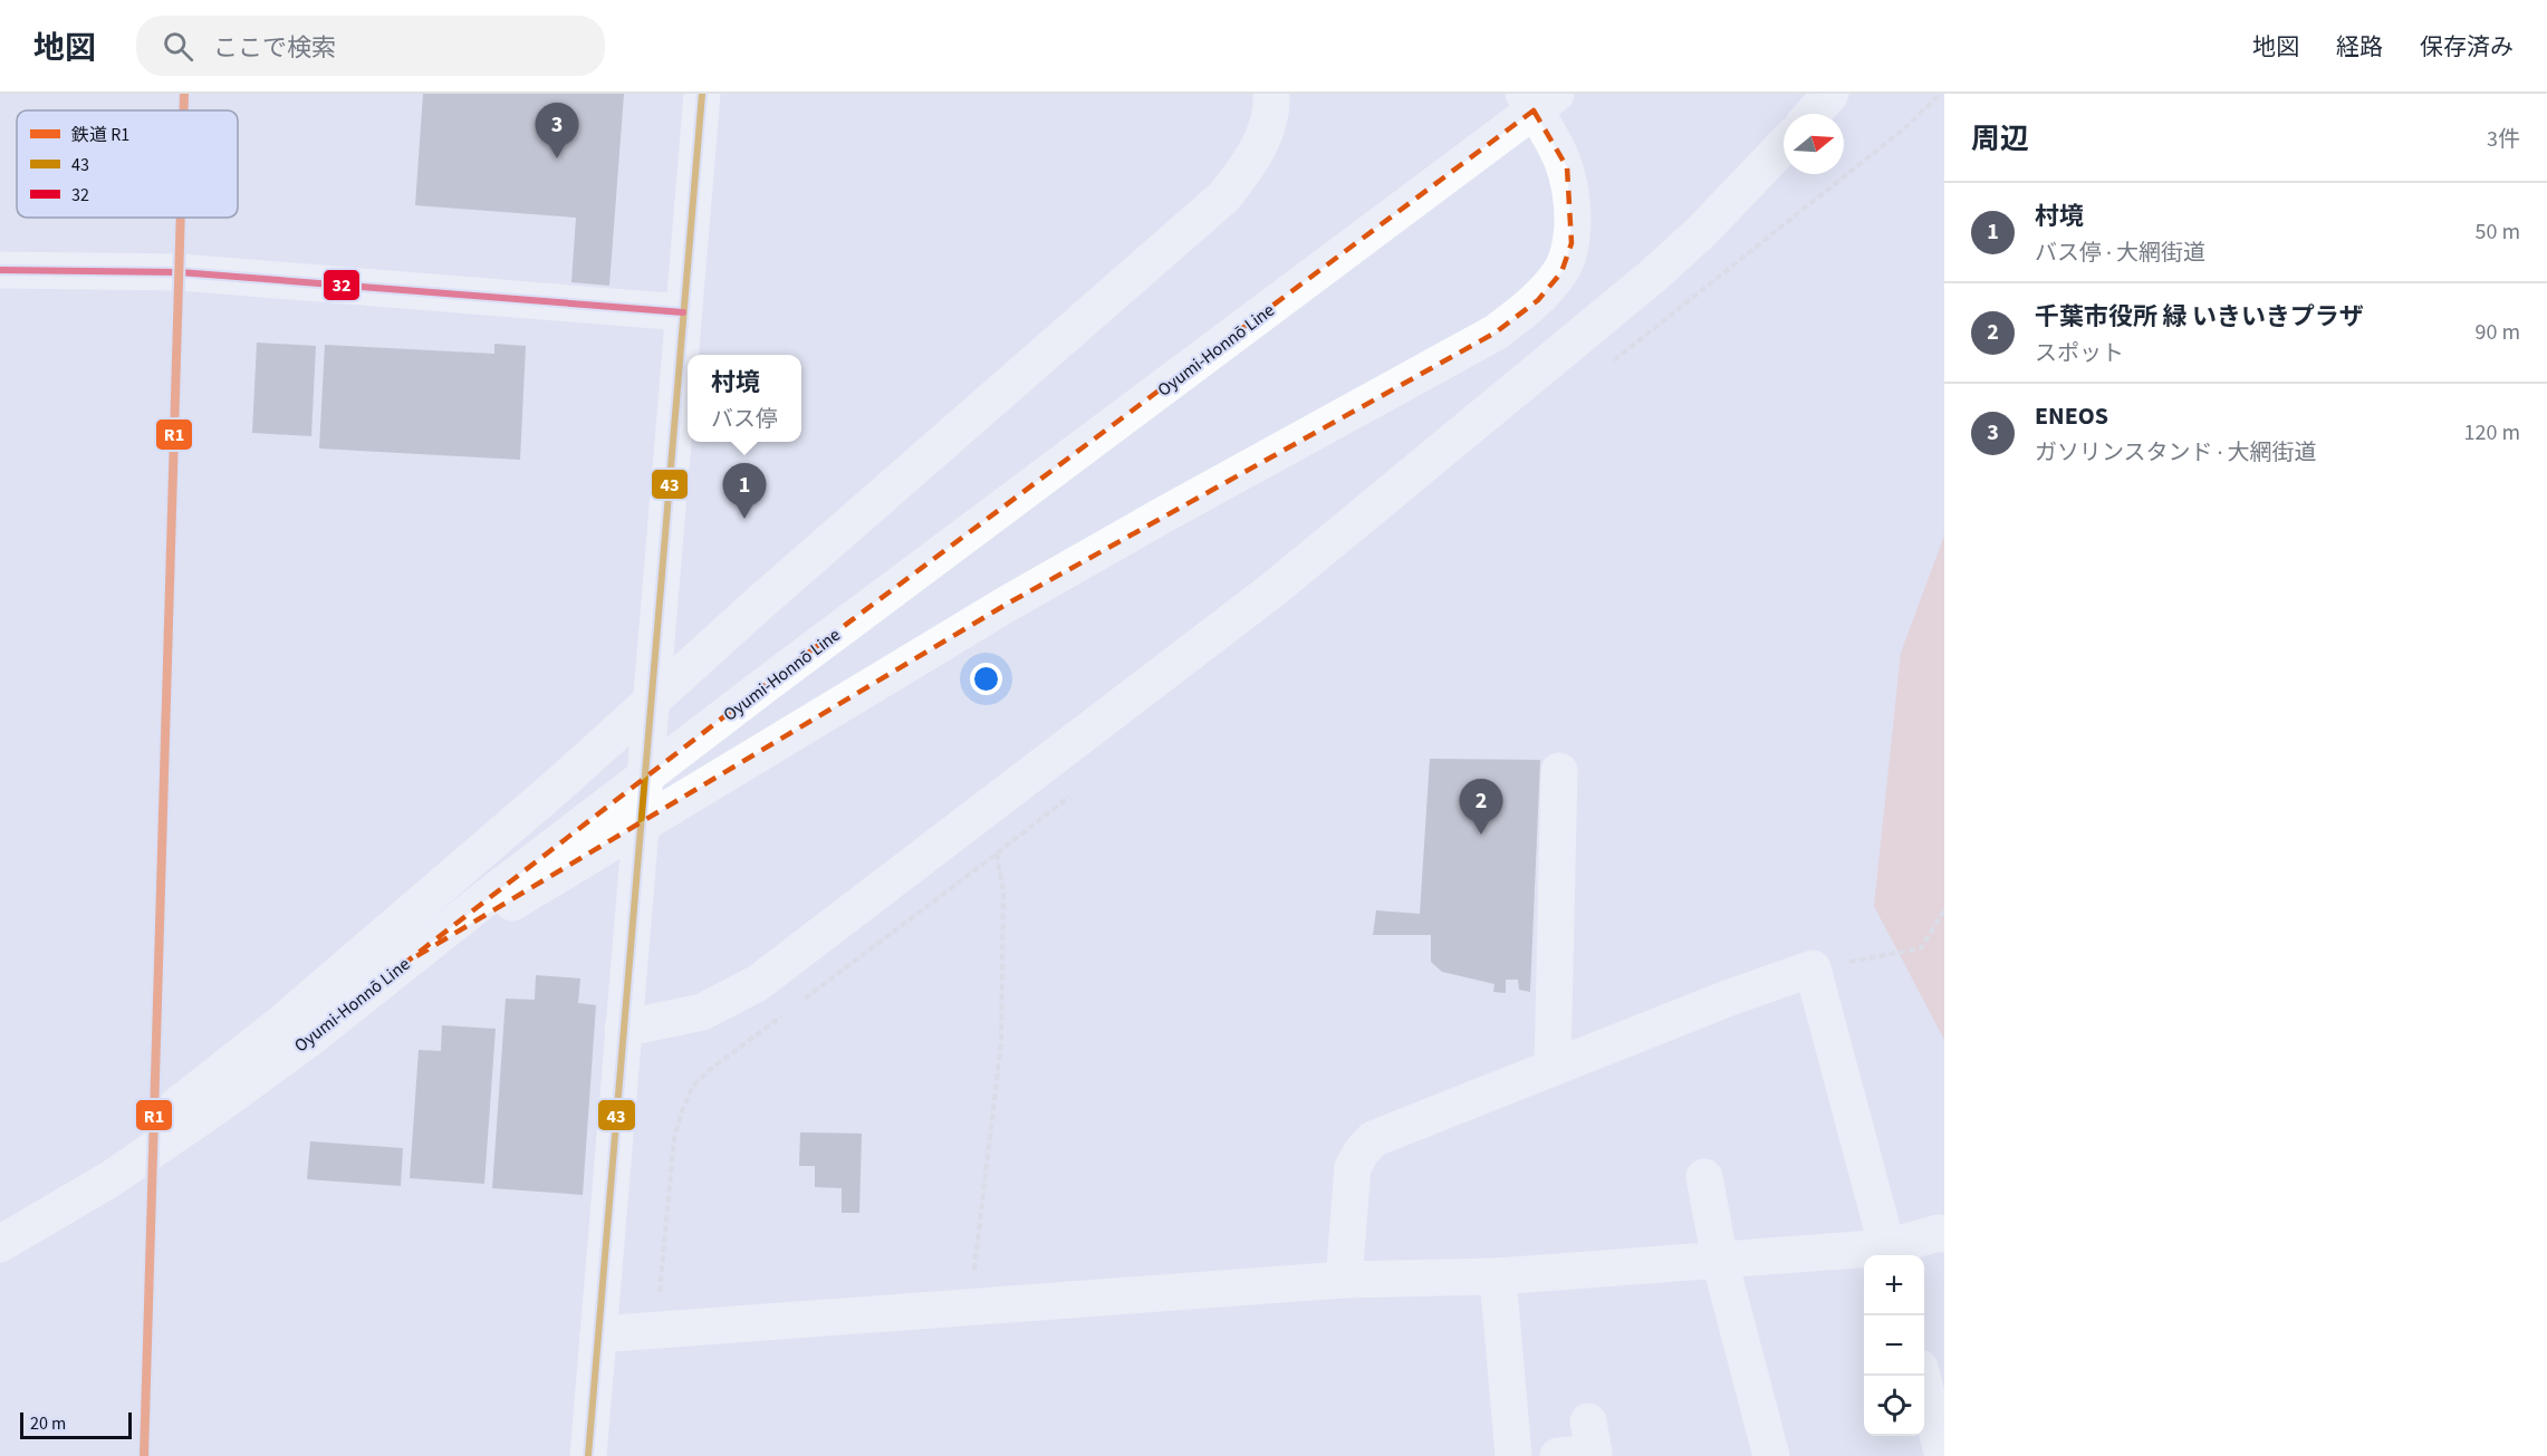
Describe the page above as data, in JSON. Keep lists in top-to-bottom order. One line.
{"streets":{"main road":["Oyumi-Honnō Line"]},"lines":["rail line R1","transit line 43","transit line 32"],"legend":["鉄道 R1","43","32"],"scale_bar":"20 m","north":"right","page":{"header":"地図","search":"ここで検索","nav":["地図","経路","保存済み"],"heading":["周辺","3件"],"pins":["3","1","2"],"list":[{"mark":"1","name":"村境","note":"バス停 · 大網街道","value":"50 m"},{"mark":"2","name":"千葉市役所 緑 いきいきプラザ","note":"スポット","value":"90 m"},{"mark":"3","name":"ENEOS","note":"ガソリンスタンド · 大網街道","value":"120 m"}],"popup":["村境","バス停"],"map_buttons":["+","−"],"scale":"20 m"}}
